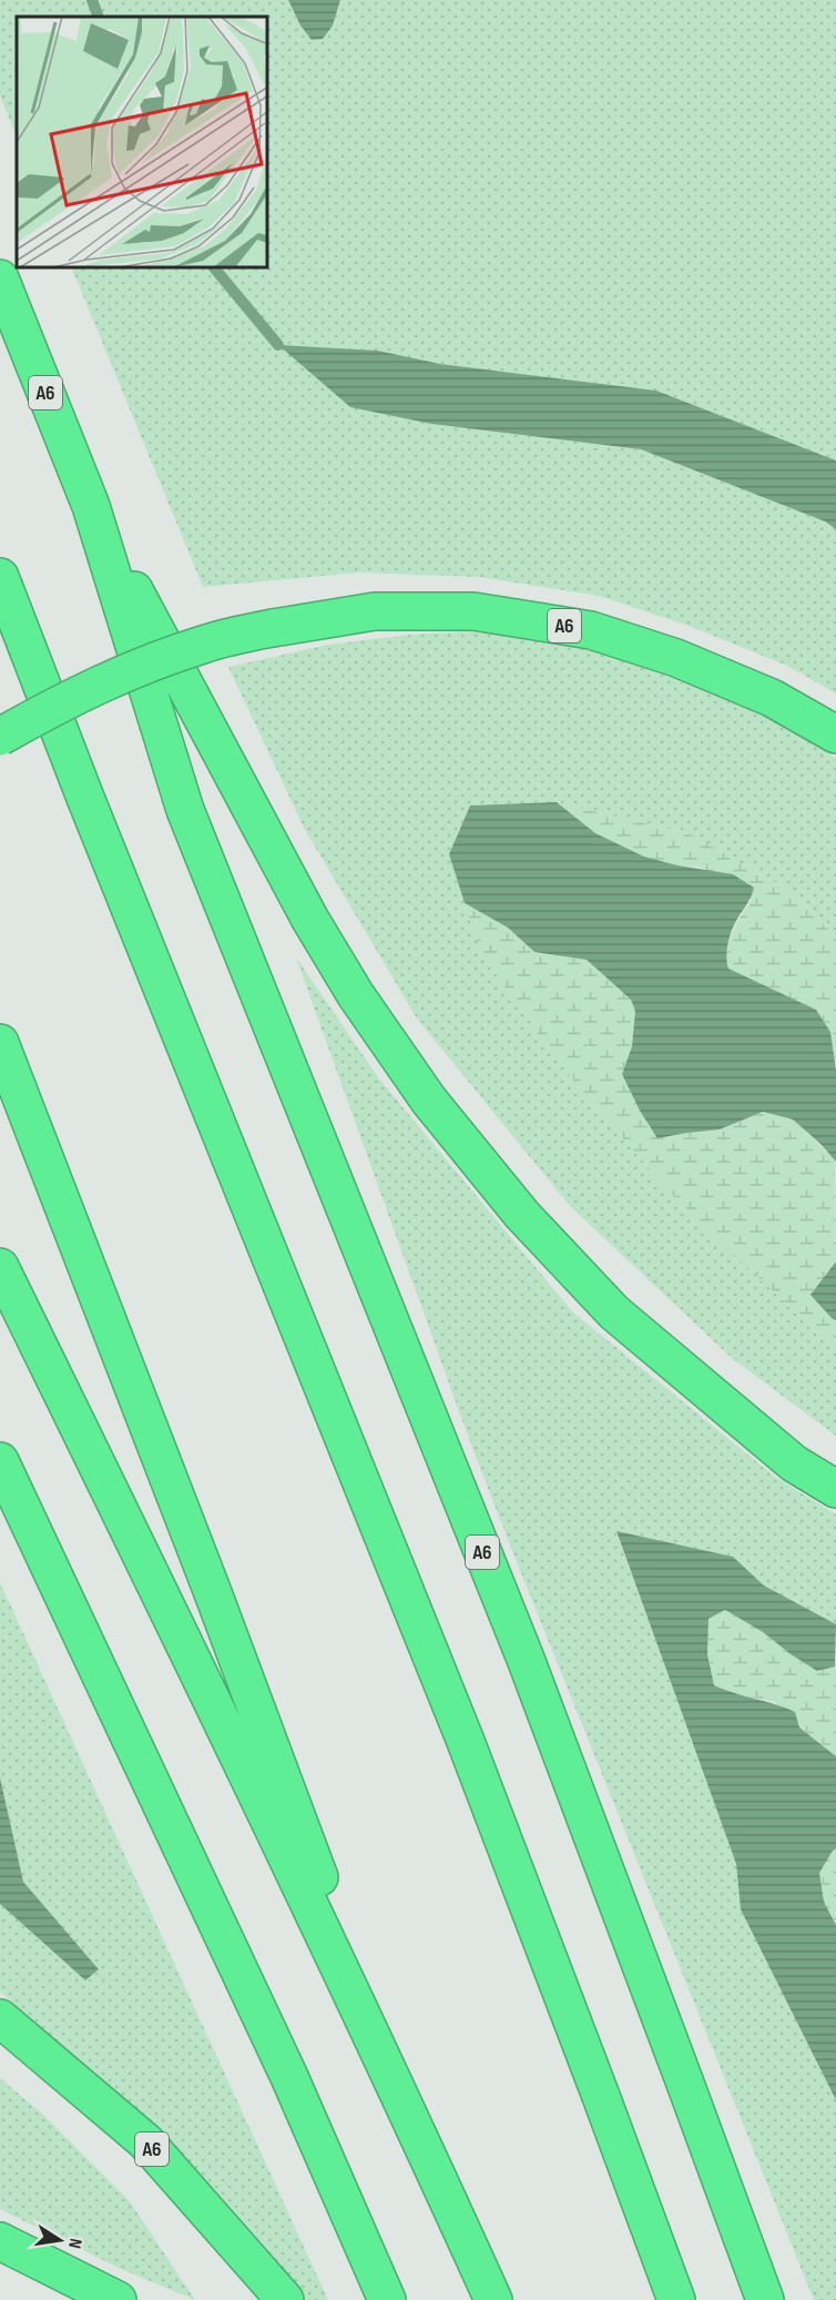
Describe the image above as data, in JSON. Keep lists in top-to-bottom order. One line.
{"streets":{"highway":["A6"]},"north":"right"}
